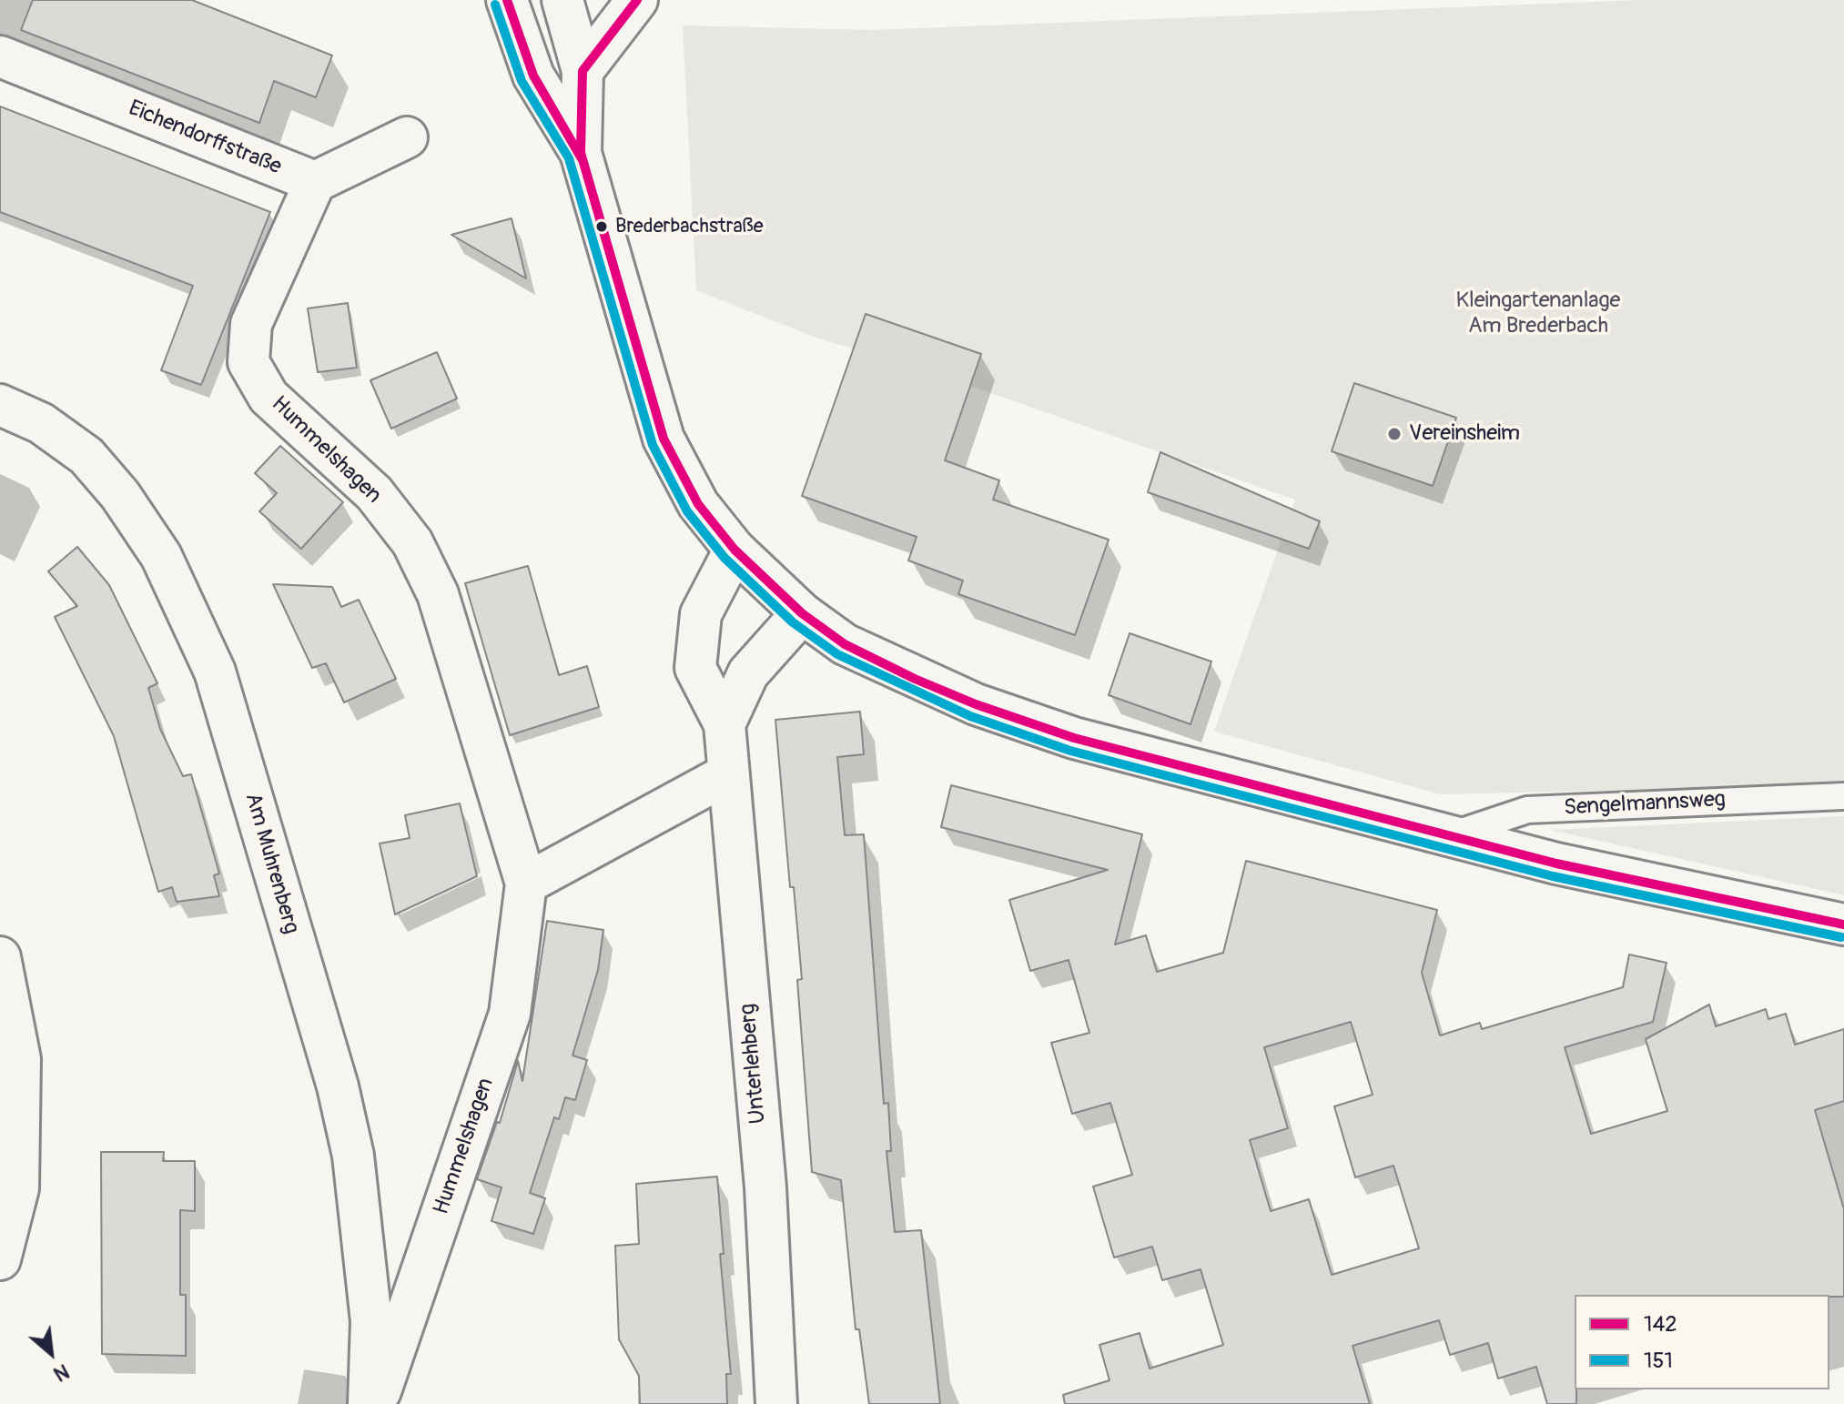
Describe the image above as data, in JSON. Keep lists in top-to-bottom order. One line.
{"streets":{"street":["Eichendorffstraße","Hummelshagen","Am Muhrenberg","Unterlehberg"],"lane":["Sengelmannsweg"]},"crossings":[["Eichendorffstraße","Hummelshagen"]],"parks":["Kleingartenanlage Am Brederbach"],"places":["Brederbachstraße","Vereinsheim"],"lines":["transit line 142","transit line 151"],"legend":["142","151"],"north":"bottom right"}
